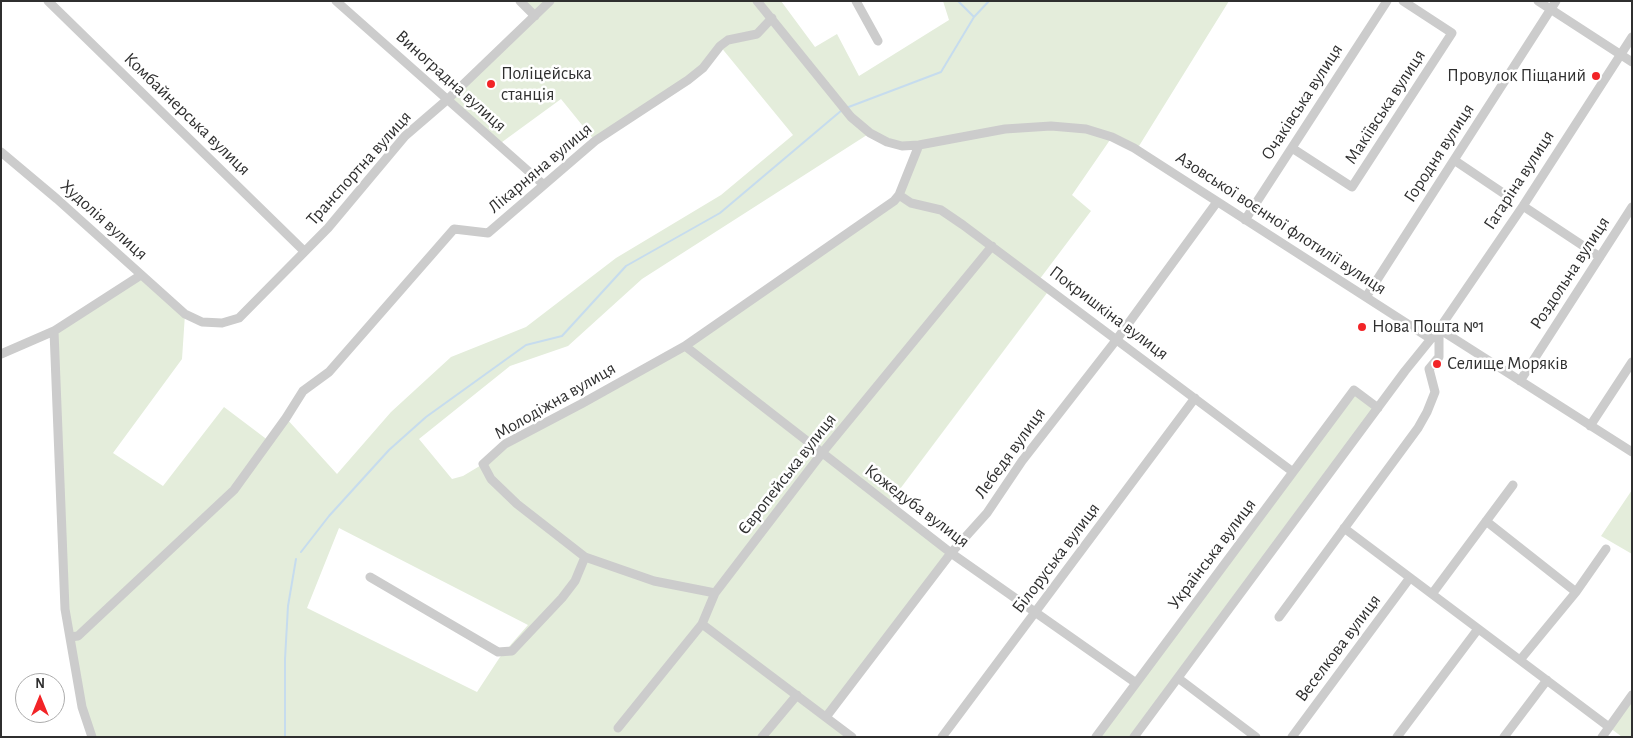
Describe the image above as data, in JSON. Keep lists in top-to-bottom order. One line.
{"streets":{"street":["Виноградна вулиця","Очаківська вулиця","Макіївська вулиця","Комбайнерська вулиця","Городня вулиця","Транспортна вулиця","Лікарняна вулиця","Гагаріна вулиця","Худолія вулиця","Азовської воєнної флотилії вулиця","Роздольна вулиця","Покришкіна вулиця","Молодіжна вулиця","Лебедя вулиця","Європейська вулиця","Кожедуба вулиця","Українська вулиця","Білоруська вулиця","Веселкова вулиця"]},"crossings":[["Виноградна вулиця","Транспортна вулиця"],["Виноградна вулиця","Лікарняна вулиця"],["Очаківська вулиця","Макіївська вулиця"],["Очаківська вулиця","Азовської воєнної флотилії вулиця"],["Комбайнерська вулиця","Транспортна вулиця"],["Городня вулиця","Азовської воєнної флотилії вулиця"],["Транспортна вулиця","Худолія вулиця"],["Лікарняна вулиця","Азовської воєнної флотилії вулиця"],["Гагаріна вулиця","Азовської воєнної флотилії вулиця"],["Гагаріна вулиця","Українська вулиця"],["Азовської воєнної флотилії вулиця","Молодіжна вулиця"],["Азовської воєнної флотилії вулиця","Лебедя вулиця"],["Покришкіна вулиця","Молодіжна вулиця"],["Покришкіна вулиця","Лебедя вулиця"],["Покришкіна вулиця","Європейська вулиця"],["Покришкіна вулиця","Українська вулиця"],["Покришкіна вулиця","Білоруська вулиця"],["Молодіжна вулиця","Кожедуба вулиця"],["Лебедя вулиця","Кожедуба вулиця"],["Європейська вулиця","Кожедуба вулиця"],["Кожедуба вулиця","Українська вулиця"],["Кожедуба вулиця","Білоруська вулиця"]],"places":["Провулок Піщаний","Поліцейська станція","Нова Пошта №1","Селище Моряків"],"north":"top"}
